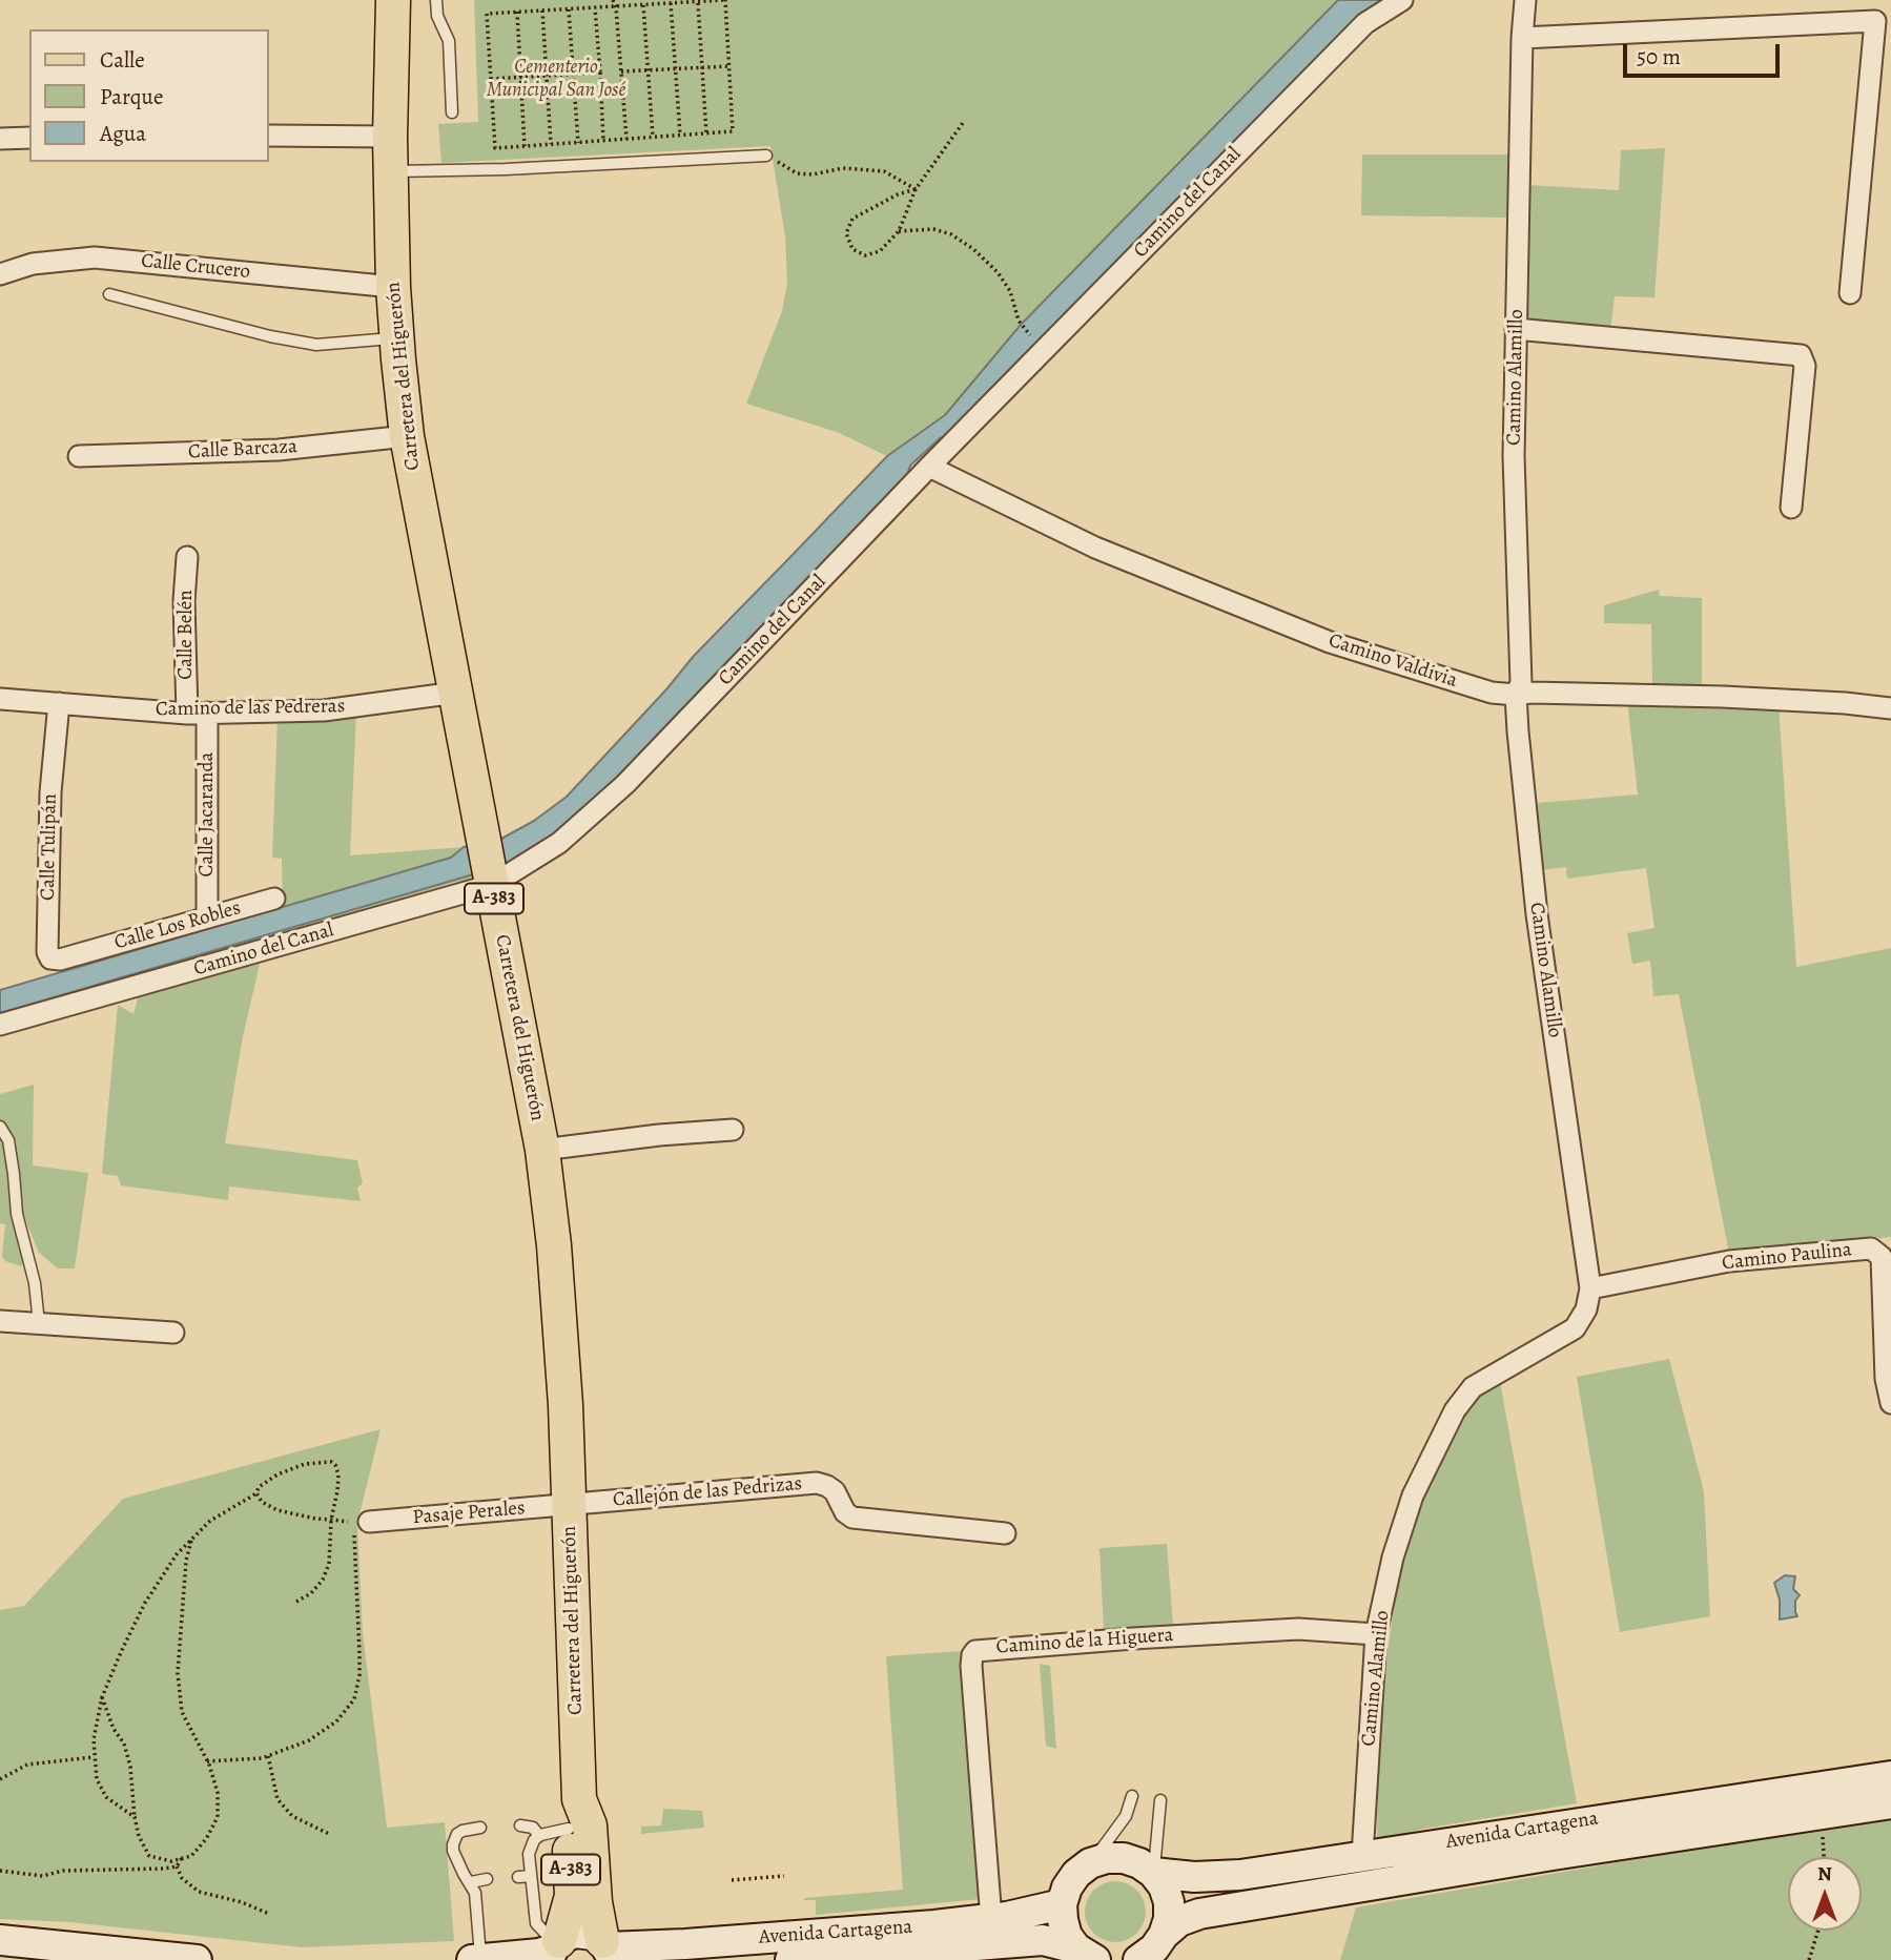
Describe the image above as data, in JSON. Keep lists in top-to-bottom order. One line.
{"streets":{"main road":["Carretera del Higuerón","A-383","Avenida Cartagena"],"street":["Camino del Canal","Calle Crucero","Camino Alamillo","Calle Barcaza","Calle Belén","Camino Valdivia","Camino de las Pedreras","Calle Jacaranda","Calle Tulipán","Calle Los Robles","Camino Paulina","Callejón de las Pedrizas","Pasaje Perales","Camino de la Higuera"]},"crossings":[["Camino del Canal","Carretera del Higuerón"],["Camino del Canal","Camino Valdivia"],["Calle Crucero","Carretera del Higuerón"],["Carretera del Higuerón","Calle Barcaza"],["Carretera del Higuerón","Camino de las Pedreras"],["Carretera del Higuerón","A-383"],["Carretera del Higuerón","Callejón de las Pedrizas"],["Carretera del Higuerón","Pasaje Perales"],["Camino Alamillo","Camino Valdivia"],["Camino Alamillo","Camino Paulina"],["Camino Alamillo","Camino de la Higuera"],["Camino Alamillo","Avenida Cartagena"],["Calle Belén","Camino de las Pedreras"],["Calle Belén","Calle Jacaranda"],["Camino de las Pedreras","Calle Jacaranda"],["Camino de las Pedreras","Calle Tulipán"],["Calle Jacaranda","Calle Los Robles"],["Calle Tulipán","Calle Los Robles"],["A-383","Avenida Cartagena"],["Callejón de las Pedrizas","Pasaje Perales"],["Camino de la Higuera","Avenida Cartagena"]],"parks":["Cementerio Municipal San José"],"legend":["Calle","Parque","Agua"],"scale_bar":"50 m","north":"top"}
